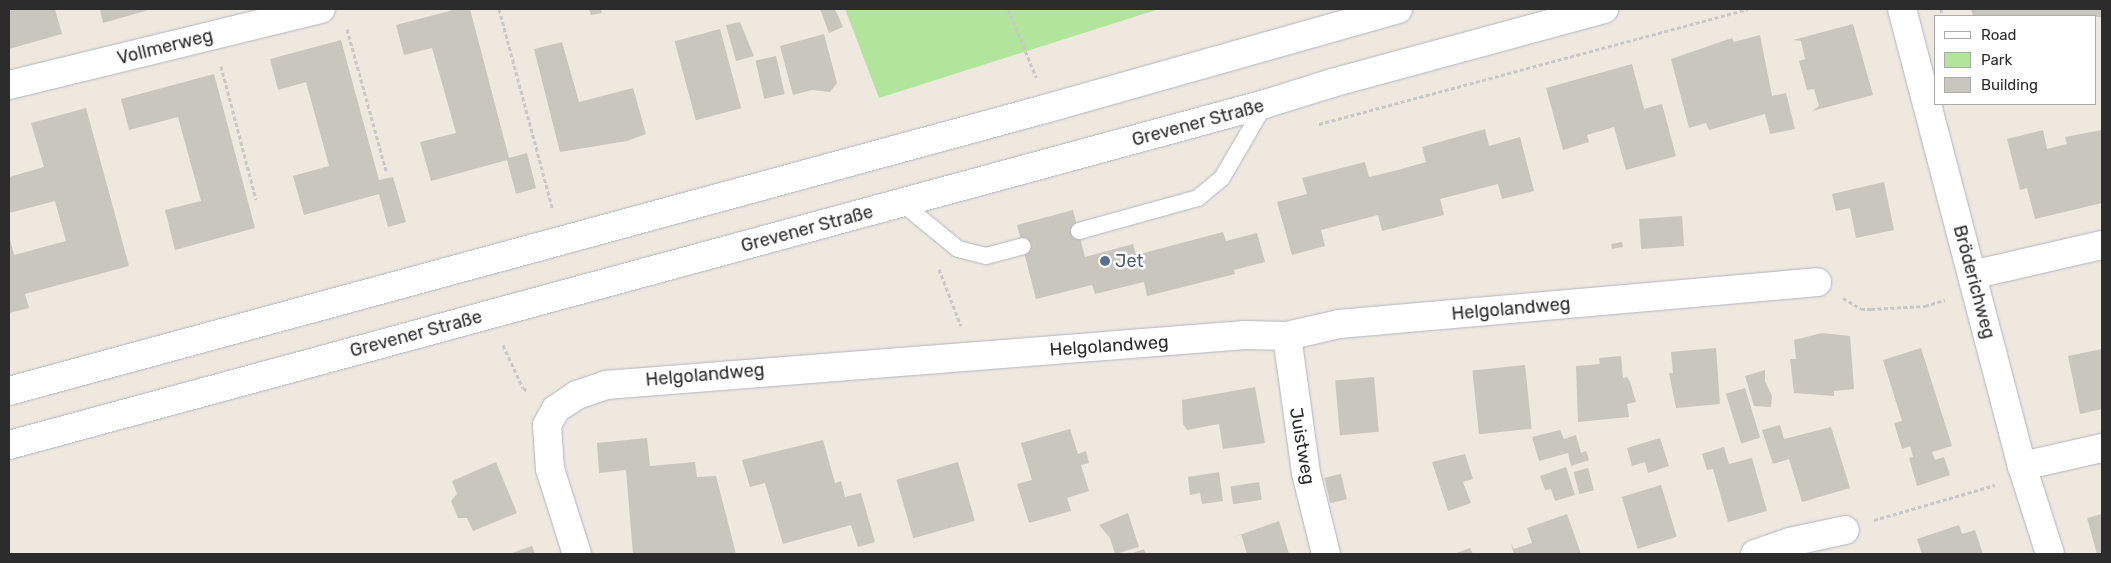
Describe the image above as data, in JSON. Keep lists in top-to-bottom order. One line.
{"streets":{"main road":["Vollmerweg","Grevener Straße","Bröderichweg","Helgolandweg","Juistweg"]},"crossings":[["Helgolandweg","Juistweg"]],"places":["Jet"],"legend":["Road","Park","Building"]}
